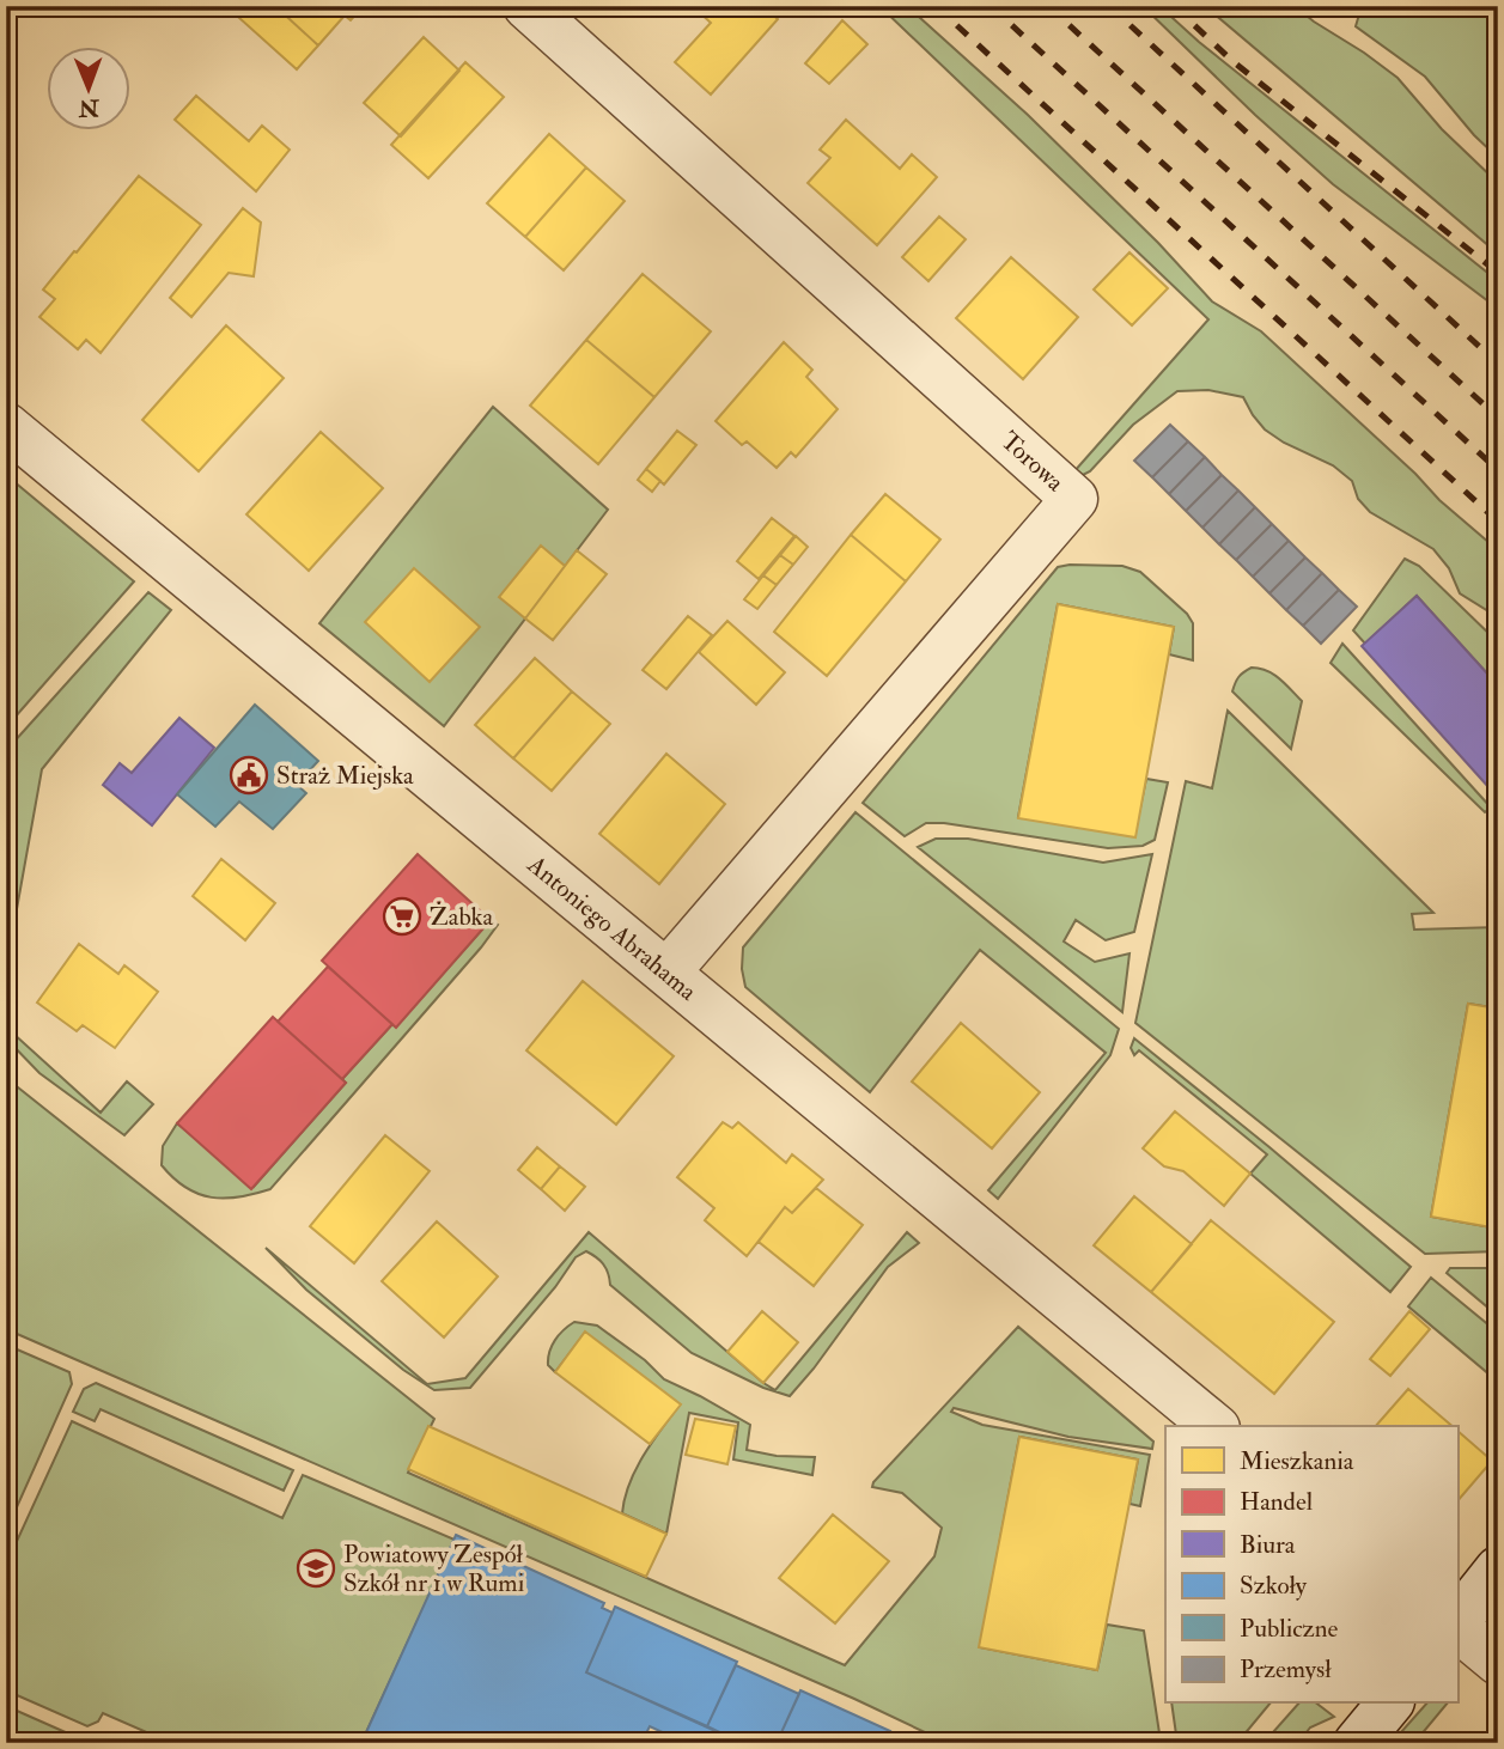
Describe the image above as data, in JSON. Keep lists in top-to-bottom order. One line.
{"streets":{"street":["Torowa","Antoniego Abrahama"]},"crossings":[["Torowa","Antoniego Abrahama"]],"places":{"public building":["Straż Miejska"],"supermarket":["Żabka"],"school or university":["Powiatowy Zespół Szkół nr 1 w Rumi"]},"legend":["Mieszkania","Handel","Biura","Szkoły","Publiczne","Przemysł"],"north":"bottom"}
